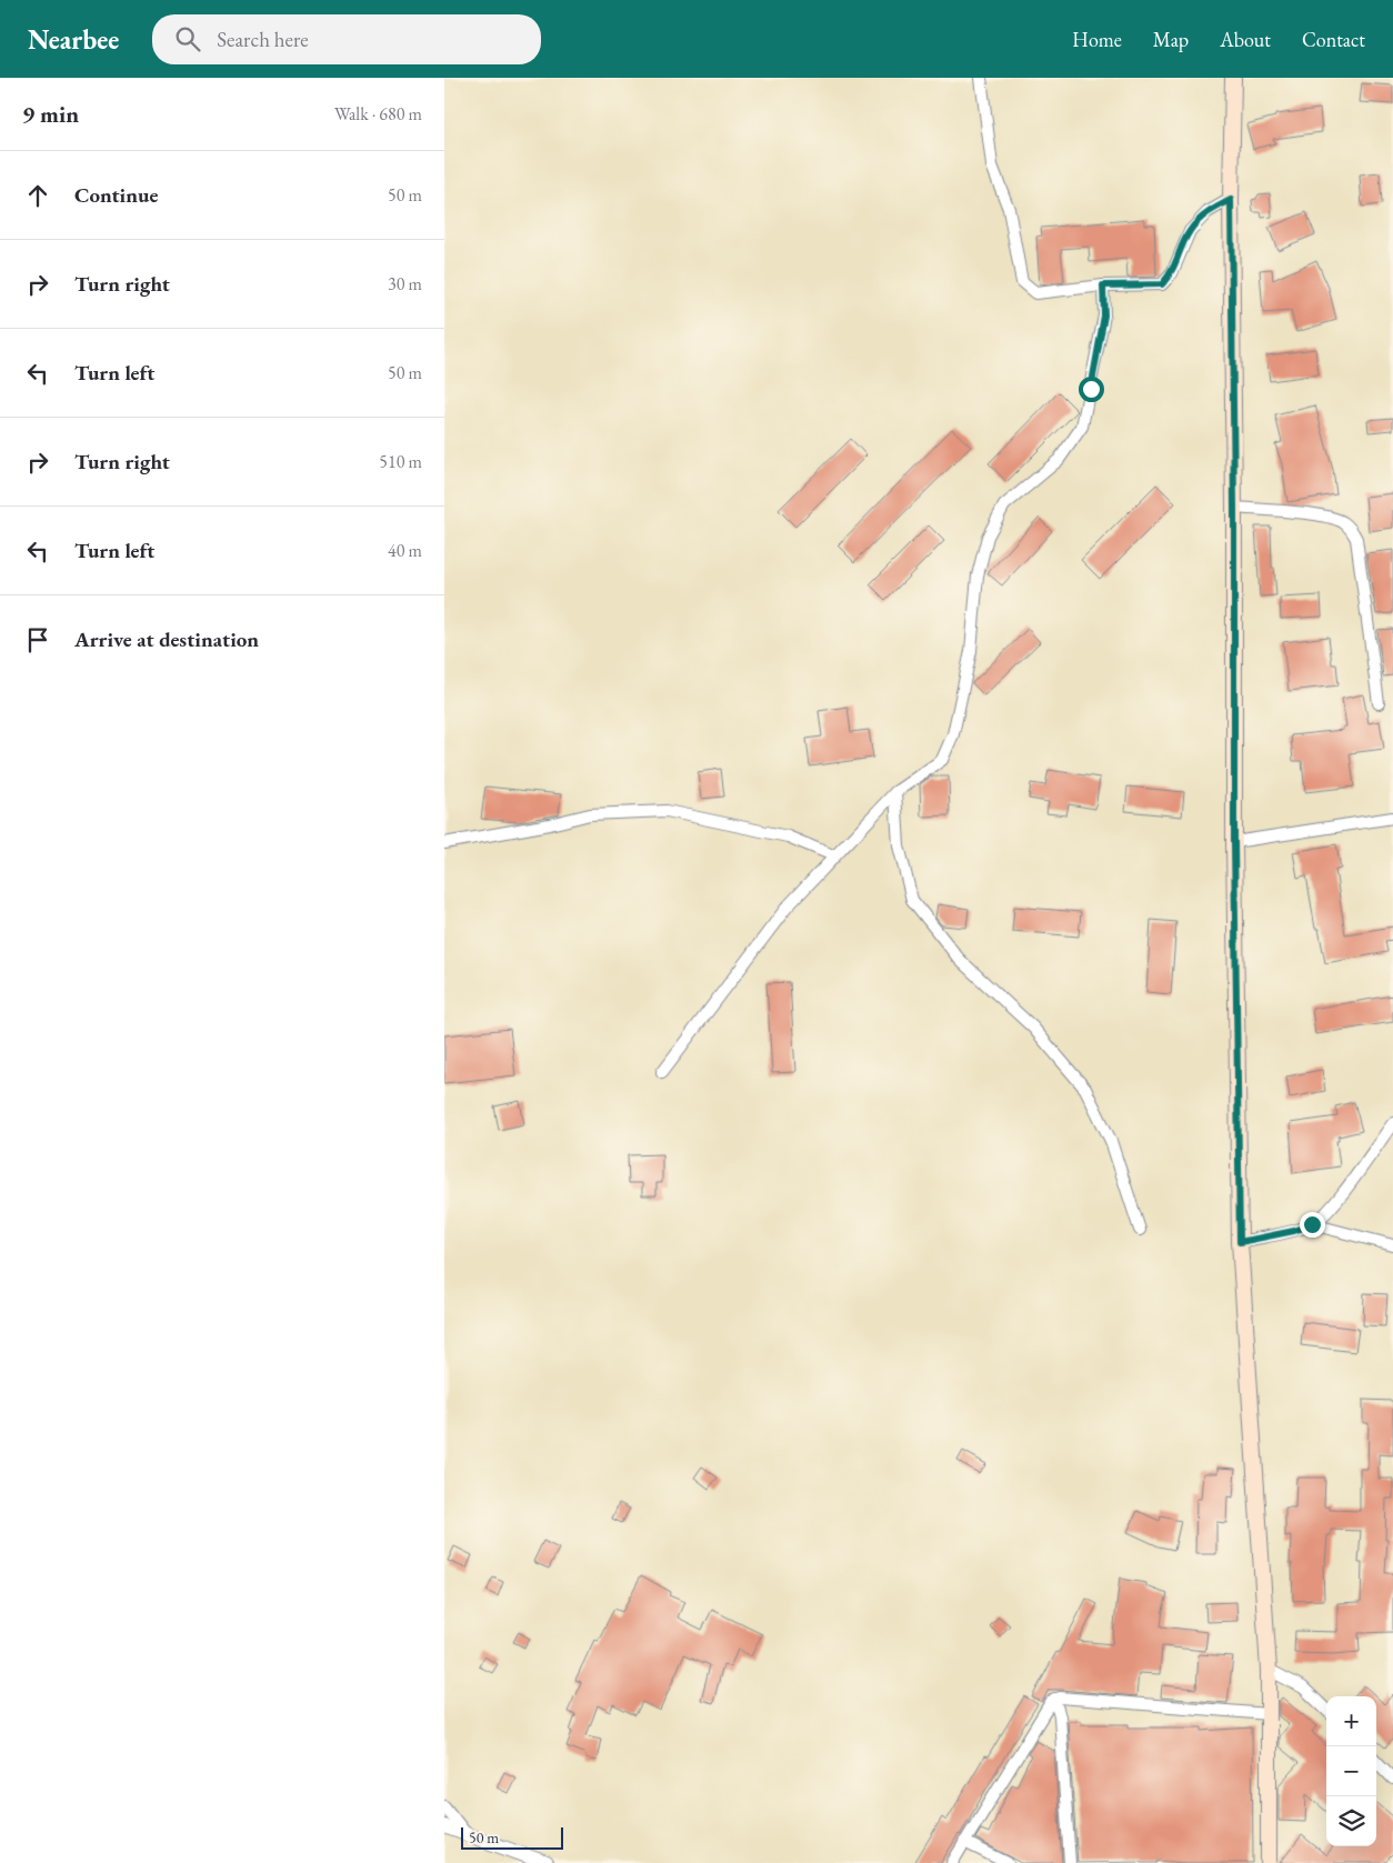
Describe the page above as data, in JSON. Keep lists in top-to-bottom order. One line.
{"scale_bar":"50 m","page":{"header":"Nearbee","search":"Search here","nav":["Home","Map","About","Contact"],"heading":["9 min","Walk · 680 m"],"list":[["Continue","50 m"],["Turn right","30 m"],["Turn left","50 m"],["Turn right","510 m"],["Turn left","40 m"],"Arrive at destination"],"map_buttons":["+","−"],"scale":"50 m"}}
